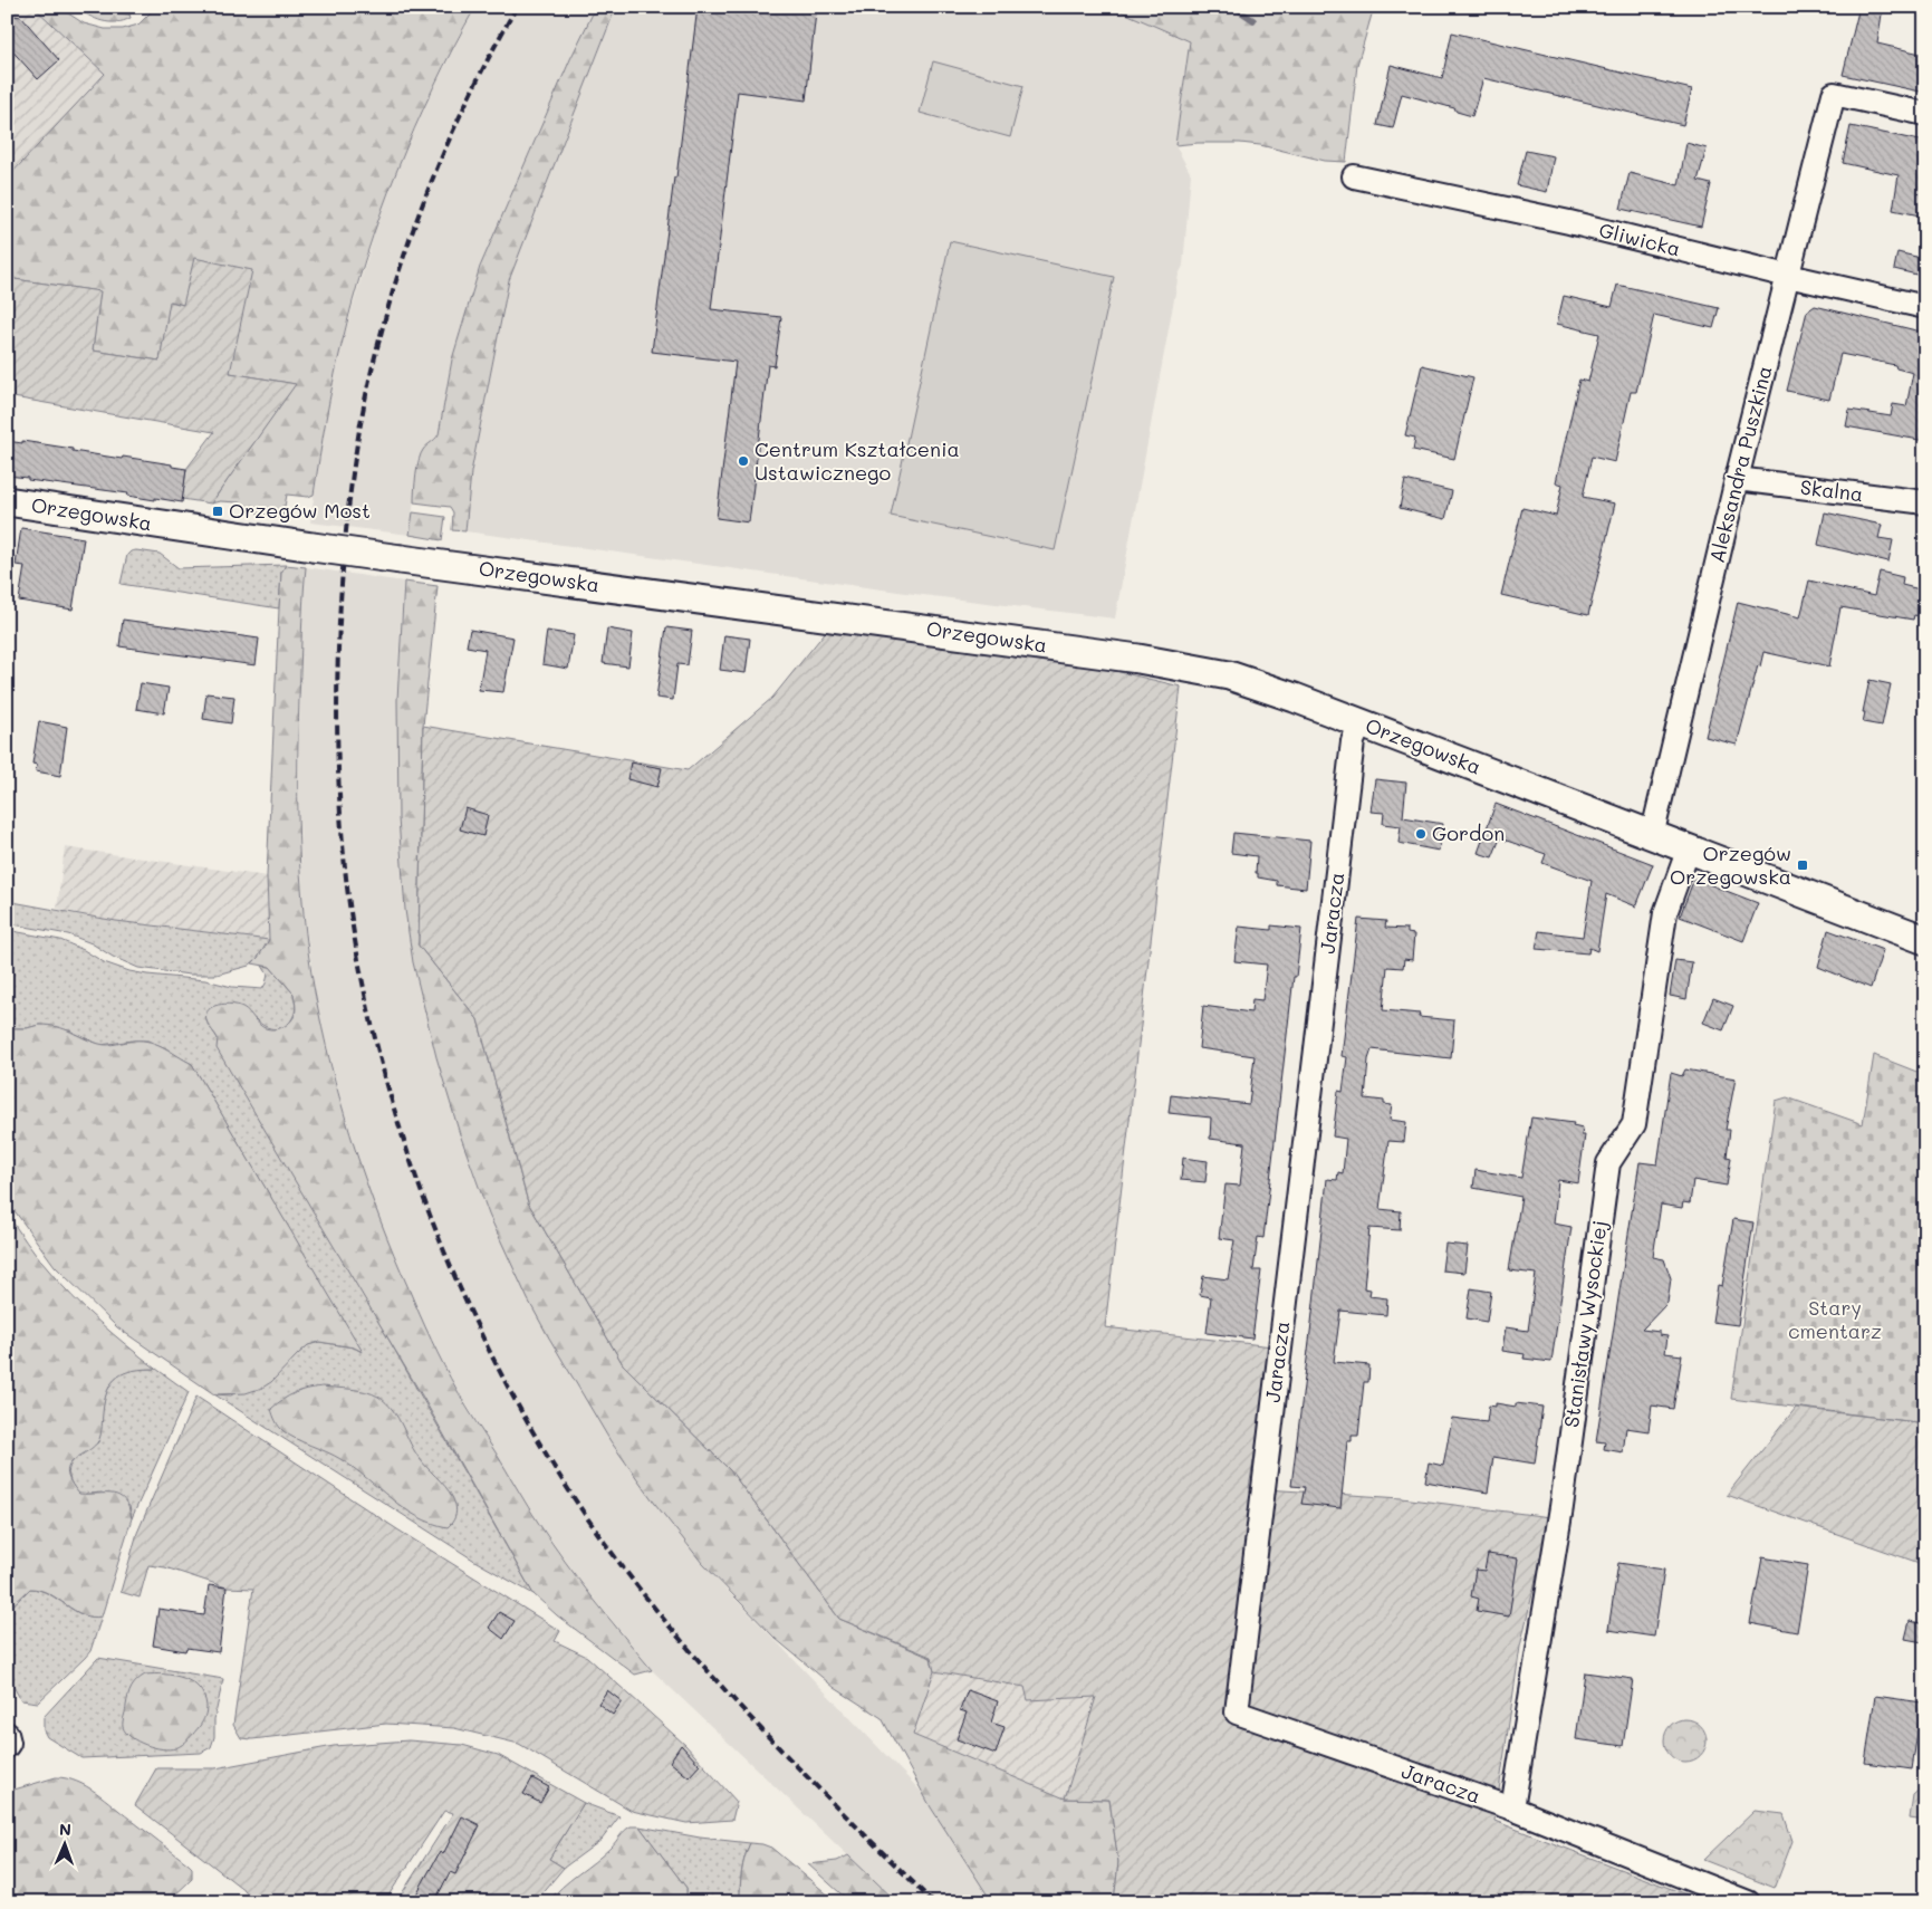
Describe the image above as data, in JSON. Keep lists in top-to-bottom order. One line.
{"streets":{"street":["Gliwicka","Aleksandra Puszkina","Skalna","Orzegowska","Jaracza","Stanisławy Wysockiej"]},"crossings":[["Gliwicka","Aleksandra Puszkina"],["Aleksandra Puszkina","Skalna"],["Aleksandra Puszkina","Orzegowska"],["Orzegowska","Jaracza"],["Orzegowska","Stanisławy Wysockiej"],["Jaracza","Stanisławy Wysockiej"]],"parks":["Stary cmentarz"],"places":{"other":["Centrum Kształcenia Ustawicznego","Gordon"],"transit":["Orzegów Most","Orzegów Orzegowska"]},"north":"top"}
